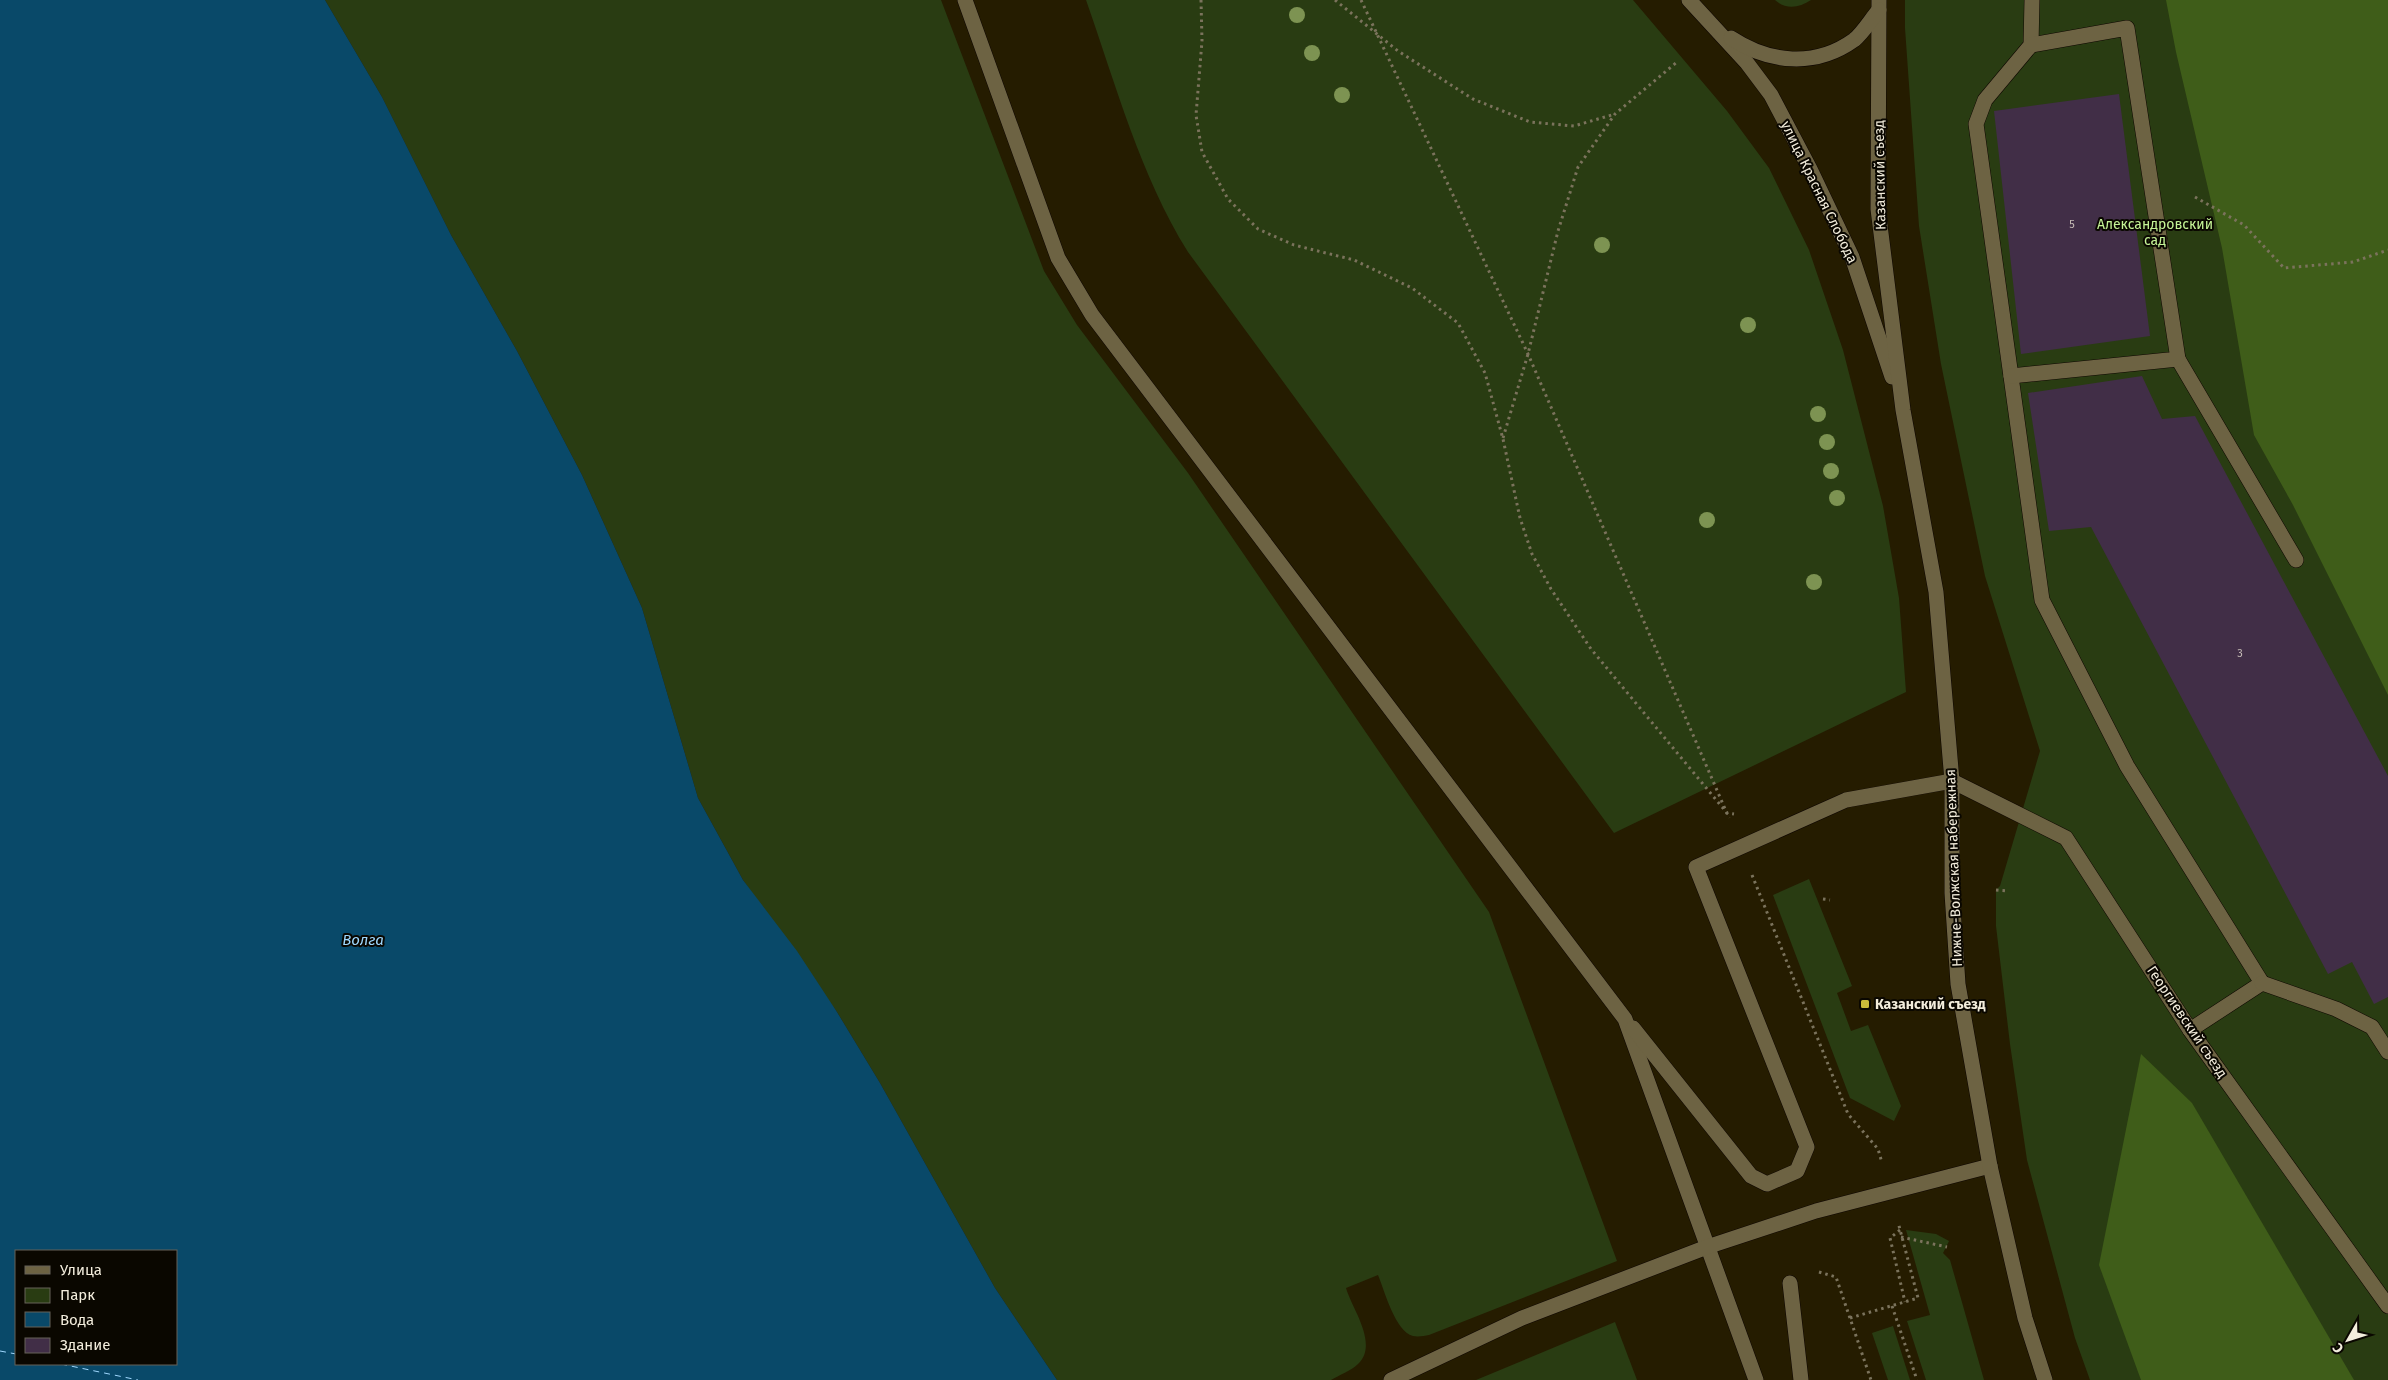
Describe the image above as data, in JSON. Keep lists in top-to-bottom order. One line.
{"streets":{"main road":["Казанский съезд","улица Красная Слобода","Нижне-Волжская набережная","Георгиевский съезд"]},"crossings":[["Казанский съезд","улица Красная Слобода"],["Казанский съезд","Нижне-Волжская набережная"],["улица Красная Слобода","Нижне-Волжская набережная"],["Нижне-Волжская набережная","Георгиевский съезд"]],"water":["Волга"],"parks":["Александровский сад"],"places":{"transit":["Казанский съезд"]},"house_numbers":["5","3"],"legend":["Улица","Парк","Вода","Здание"],"north":"bottom left"}
